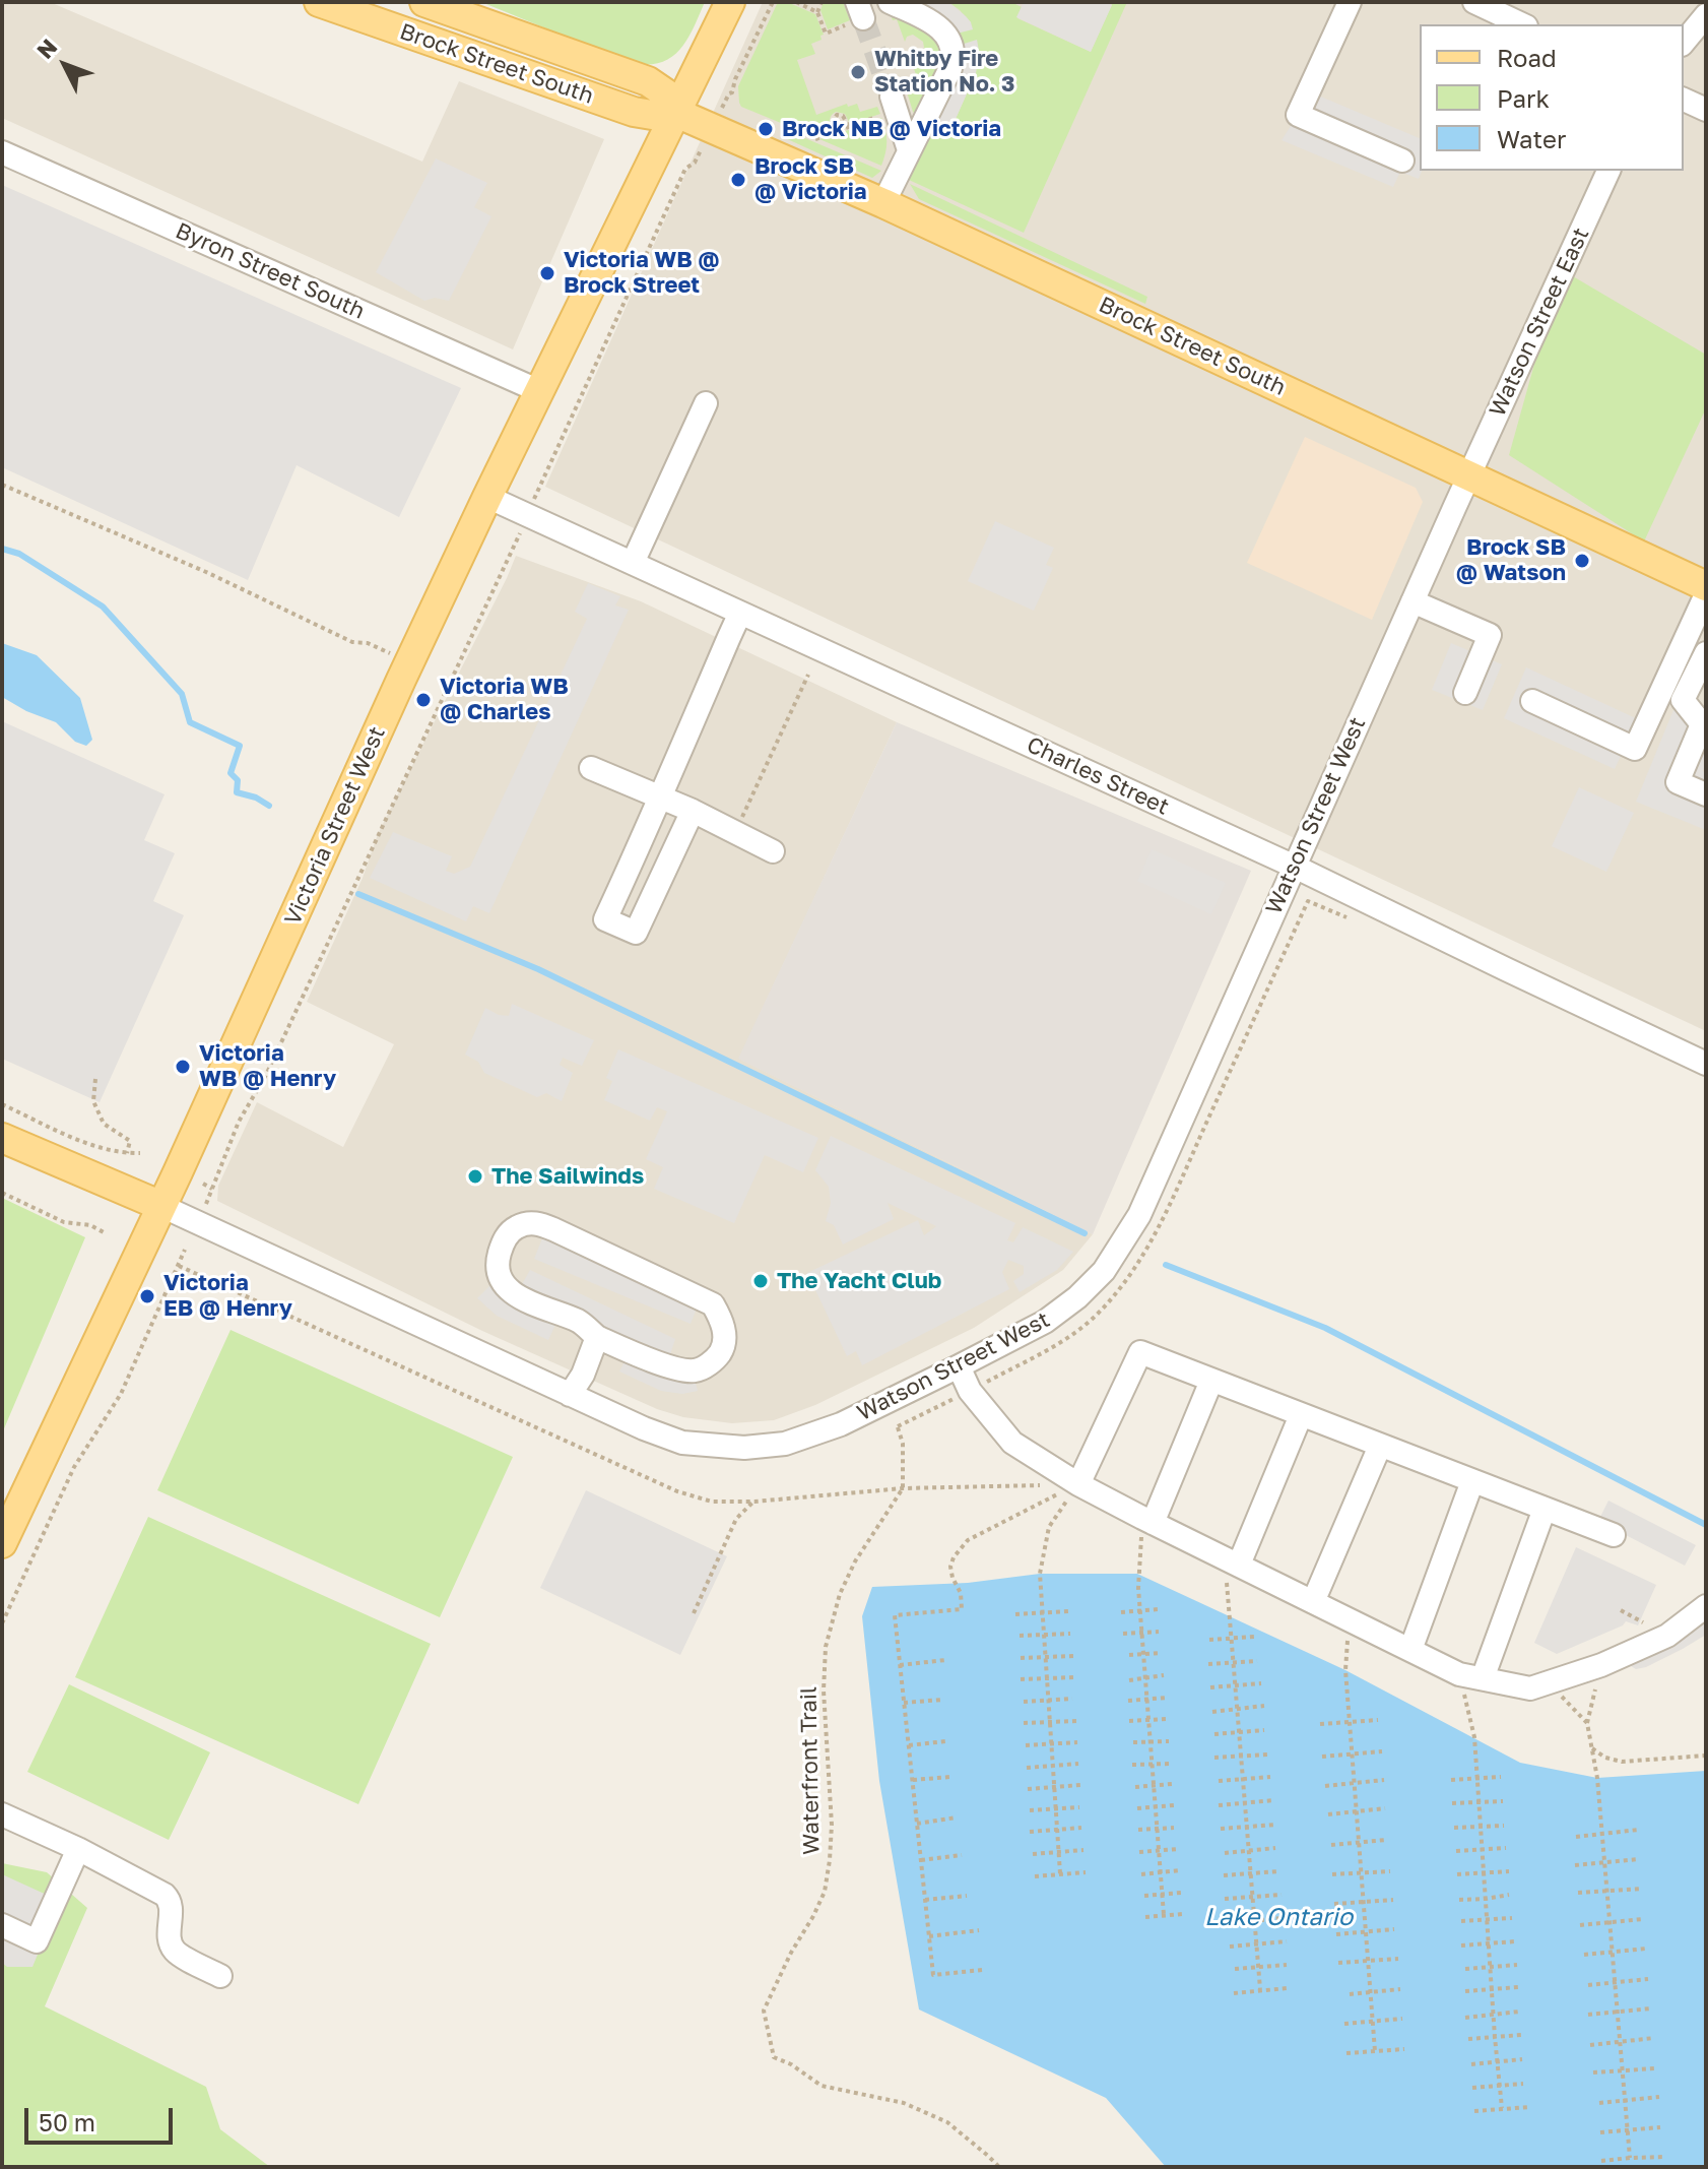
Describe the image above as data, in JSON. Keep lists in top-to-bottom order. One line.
{"streets":{"main road":["Brock Street South","Victoria Street West"],"street":["Byron Street South","Watson Street East","Charles Street","Watson Street West"],"path":["Waterfront Trail"]},"crossings":[["Brock Street South","Watson Street East"],["Brock Street South","Watson Street West"],["Brock Street South","Victoria Street West"],["Byron Street South","Victoria Street West"],["Watson Street East","Watson Street West"],["Charles Street","Watson Street West"],["Charles Street","Victoria Street West"],["Watson Street West","Victoria Street West"]],"water":["Lake Ontario"],"places":["Whitby Fire Station No. 3","Brock NB @ Victoria","Brock SB @ Victoria","Victoria WB @ Brock Street","Brock SB @ Watson","Victoria WB @ Charles","Victoria WB @ Henry","The Sailwinds","The Yacht Club","Victoria EB @ Henry"],"legend":["Road","Park","Water"],"scale_bar":"50 m","north":"top left"}
